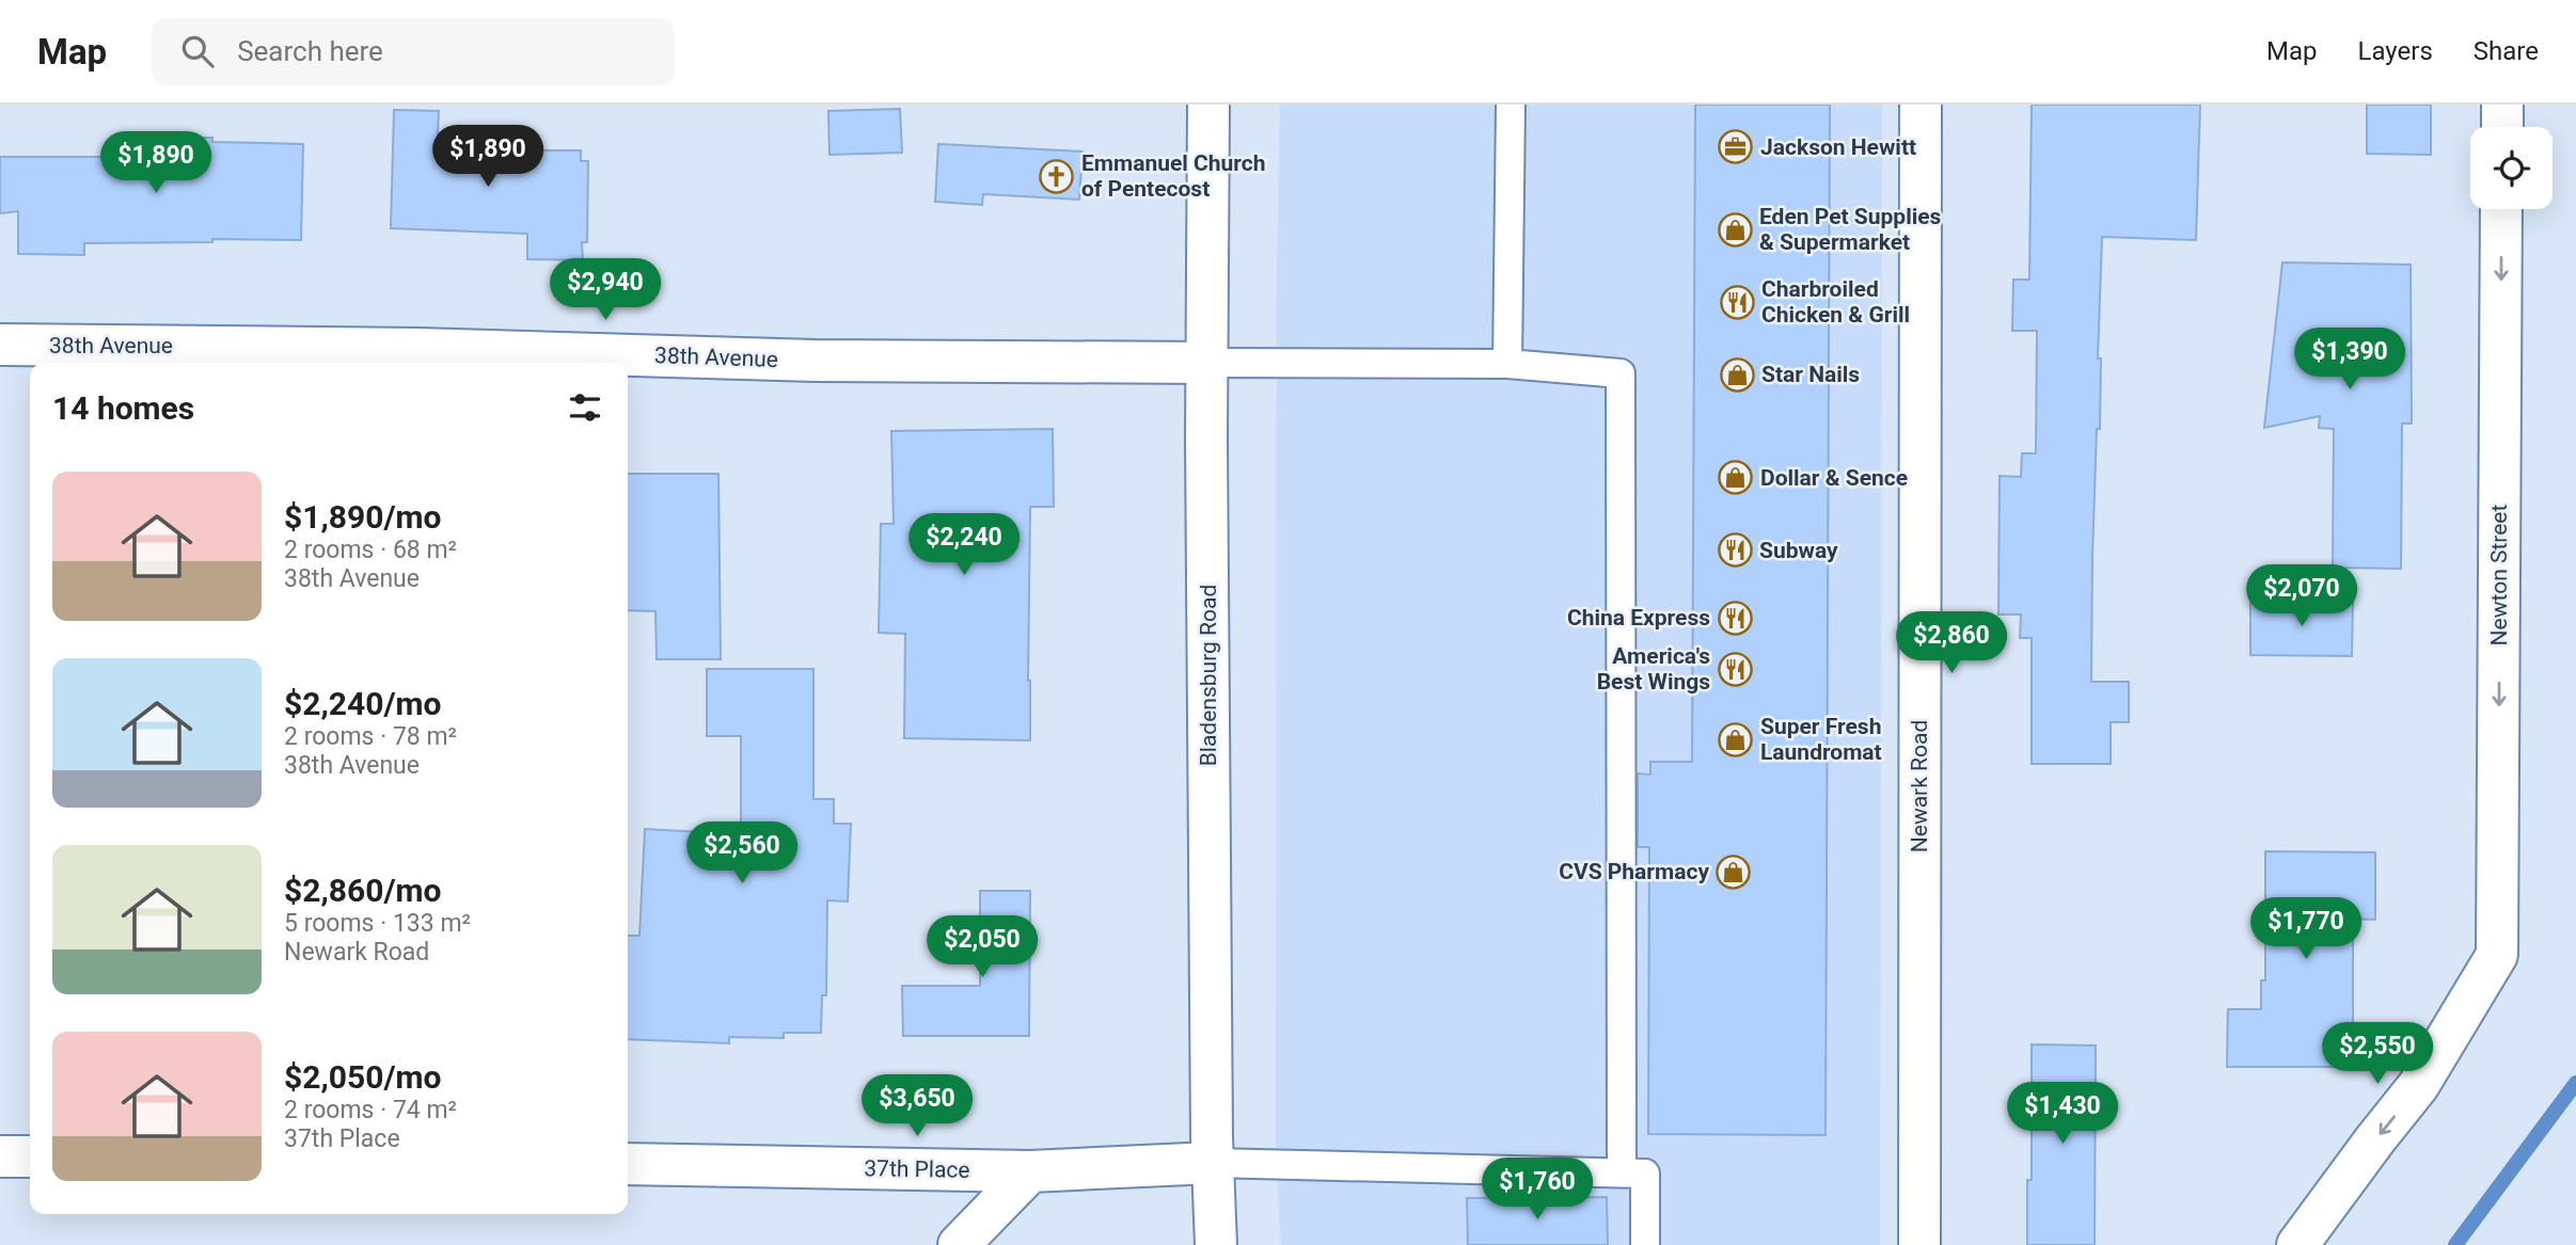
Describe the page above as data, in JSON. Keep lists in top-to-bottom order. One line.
{"streets":{"street":["38th Avenue","Newton Street","Bladensburg Road","Newark Road","37th Place"]},"crossings":[["38th Avenue","Bladensburg Road"],["Bladensburg Road","37th Place"]],"one_way":["Newton Street"],"places":{"office":["Jackson Hewitt"],"church":["Emmanuel Church of Pentecost"],"shop":["Eden Pet Supplies & Supermarket","Star Nails","Dollar & Sence","Super Fresh Laundromat","CVS Pharmacy"],"restaurant":["Charbroiled Chicken & Grill","Subway","China Express","America's Best Wings"]},"page":{"header":"Map","search":"Search here","nav":["Map","Layers","Share"],"price":["$1,890","$1,890","$2,940","$1,390","$2,240","$2,070","$2,860","$2,560","$1,770","$2,050","$2,550","$3,650","$1,430","$1,760"],"heading":"14 homes","list":[{"name":"$1,890/mo","note":"2 rooms · 68 m² · 38th Avenue"},{"name":"$2,240/mo","note":"2 rooms · 78 m² · 38th Avenue"},{"name":"$2,860/mo","note":"5 rooms · 133 m² · Newark Road"},{"name":"$2,050/mo","note":"2 rooms · 74 m² · 37th Place"}]}}
